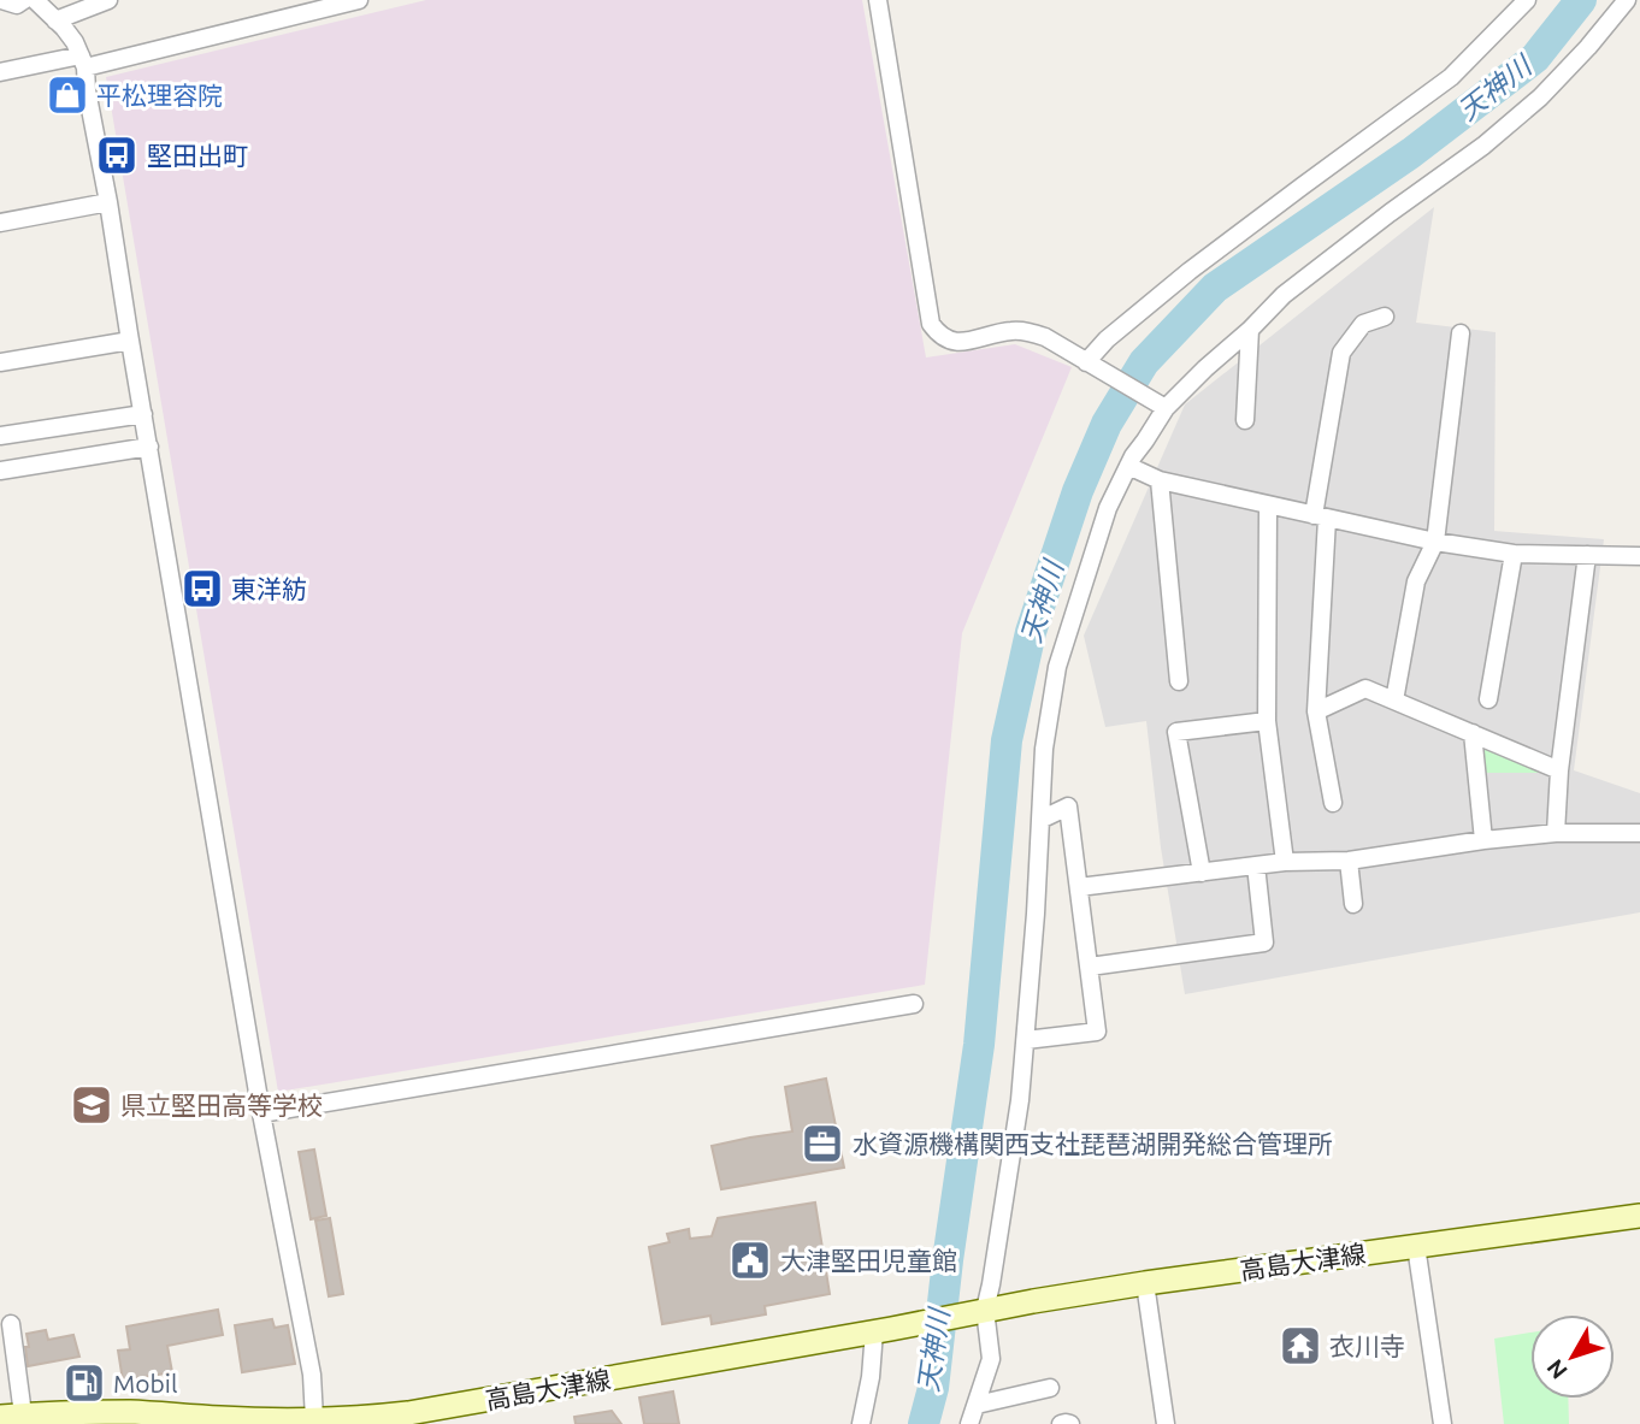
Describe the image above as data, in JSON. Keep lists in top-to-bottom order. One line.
{"streets":{"main road":["高島大津線"]},"water":["天神川"],"places":{"shop":["平松理容院"],"bus stop":["堅田出町","東洋紡"],"school or university":["県立堅田高等学校"],"office":["水資源機構関西支社琵琶湖開発総合管理所"],"public building":["大津堅田児童館"],"temple":["衣川寺"],"fuel station":["Mobil"]},"north":"bottom left"}
